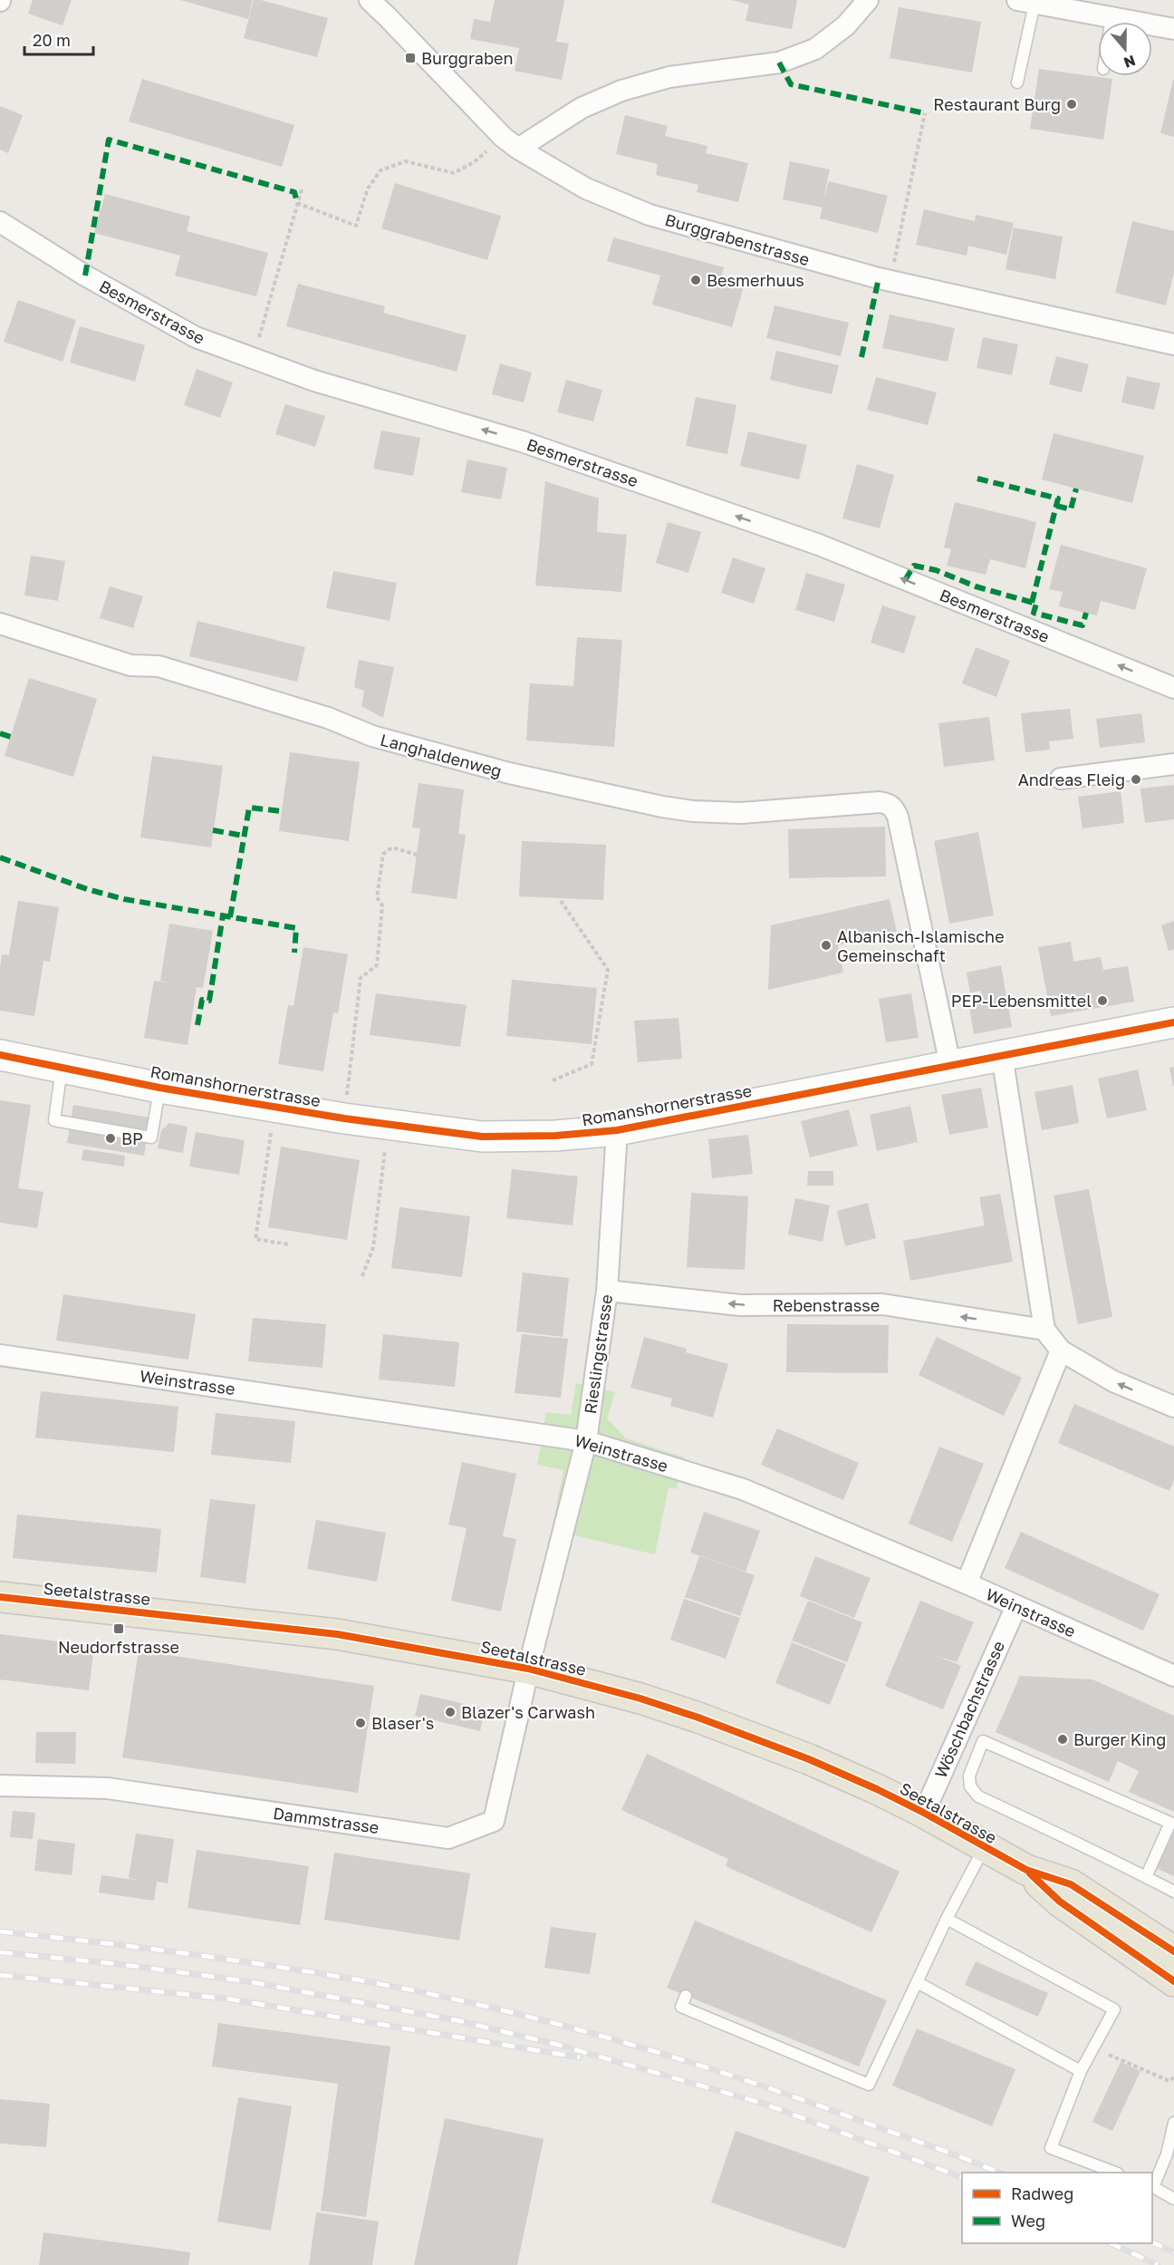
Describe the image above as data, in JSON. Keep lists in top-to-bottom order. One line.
{"streets":{"main road":["Seetalstrasse"],"street":["Burggrabenstrasse","Besmerstrasse","Langhaldenweg","Romanshornerstrasse","Rebenstrasse","Rieslingstrasse","Weinstrasse","Wöschbachstrasse","Dammstrasse"]},"crossings":[["Langhaldenweg","Romanshornerstrasse"],["Romanshornerstrasse","Rieslingstrasse"],["Rebenstrasse","Rieslingstrasse"],["Rieslingstrasse","Weinstrasse"],["Rieslingstrasse","Seetalstrasse"],["Rieslingstrasse","Dammstrasse"],["Weinstrasse","Wöschbachstrasse"],["Seetalstrasse","Wöschbachstrasse"],["Seetalstrasse","Dammstrasse"]],"one_way":["Besmerstrasse","Rebenstrasse"],"places":{"transit":["Burggraben","Neudorfstrasse"],"other":["Restaurant Burg","Besmerhuus","Andreas Fleig","Albanisch-Islamische Gemeinschaft","PEP-Lebensmittel","BP","Blazer's Carwash","Blaser's","Burger King"]},"legend":["Radweg","Weg"],"scale_bar":"20 m","north":"bottom"}
